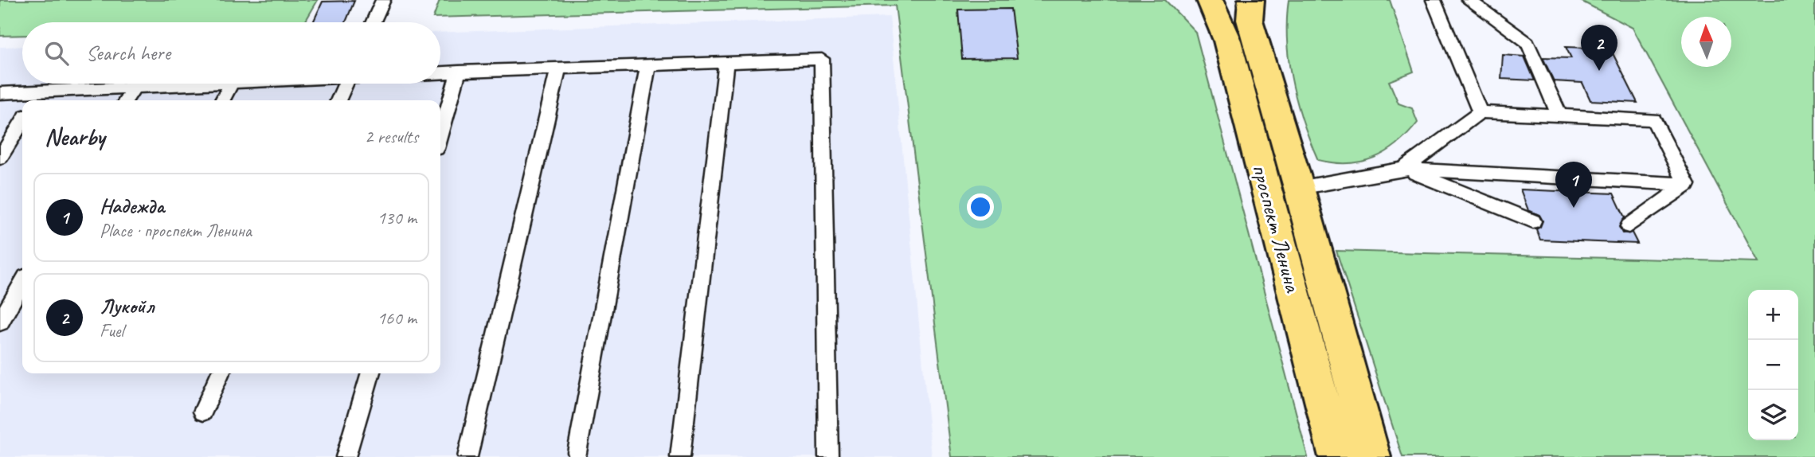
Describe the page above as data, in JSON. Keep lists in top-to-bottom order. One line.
{"streets":{"main road":["проспект Ленина"]},"north":"top","page":{"search":"Search here","pins":["2","1"],"heading":["Nearby","2 results"],"list":[{"mark":"1","name":"Надежда","note":"Place · проспект Ленина","value":"130 m"},{"mark":"2","name":"Лукойл","note":"Fuel","value":"160 m"}],"map_buttons":["+","−"]}}
